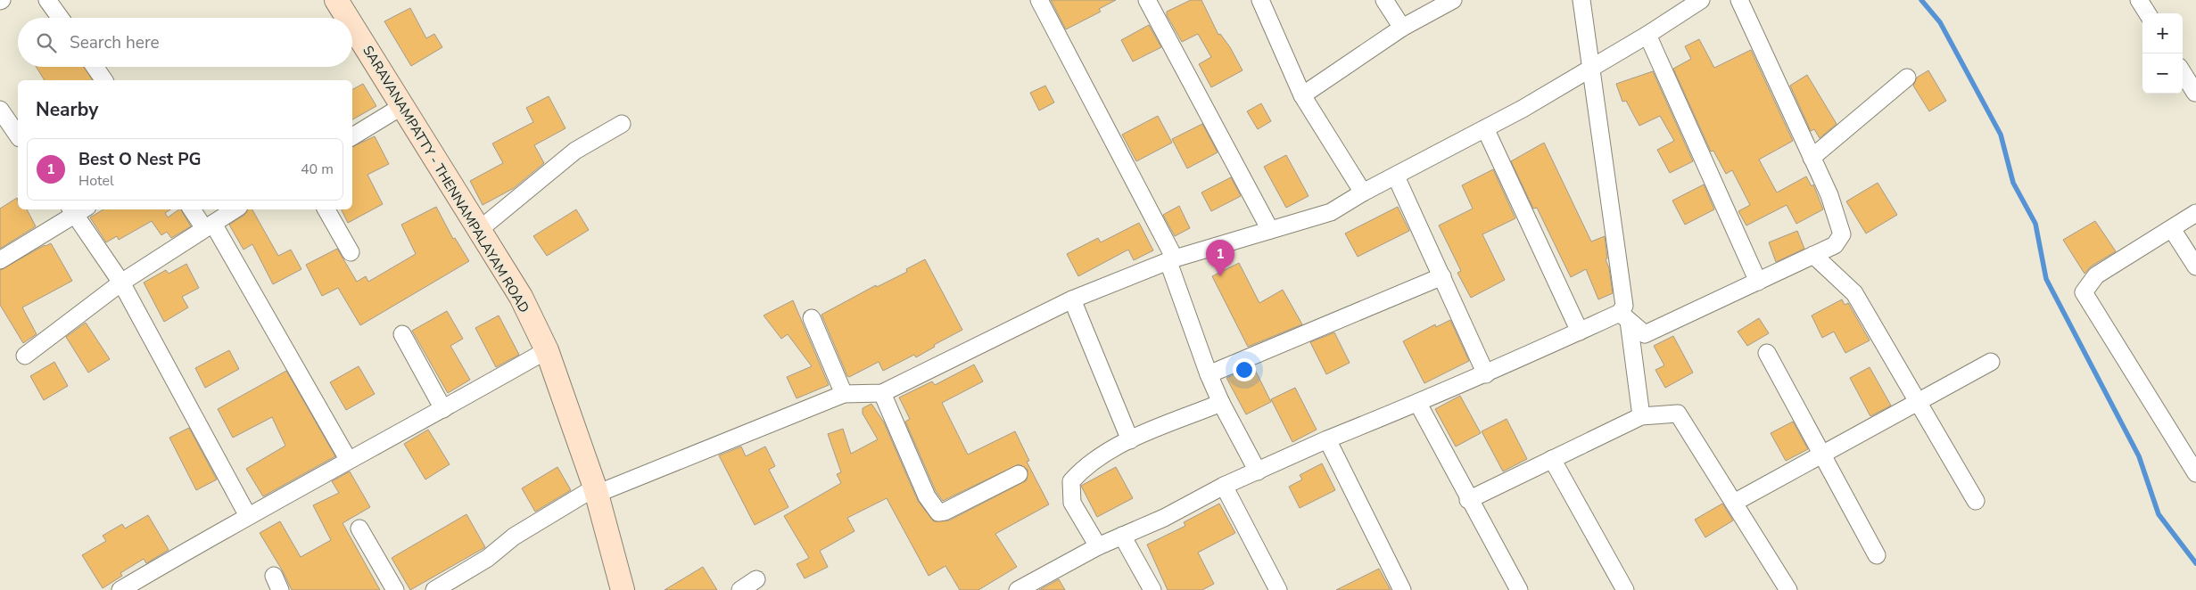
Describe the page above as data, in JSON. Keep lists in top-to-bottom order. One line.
{"streets":{"main road":["SARAVANAMPATTY - THENNAMPALAYAM ROAD"]},"page":{"map_buttons":["+","−"],"search":"Search here","heading":"Nearby","list":[{"mark":"1","name":"Best O Nest PG","note":"Hotel","value":"40 m"}],"pins":"1"}}
